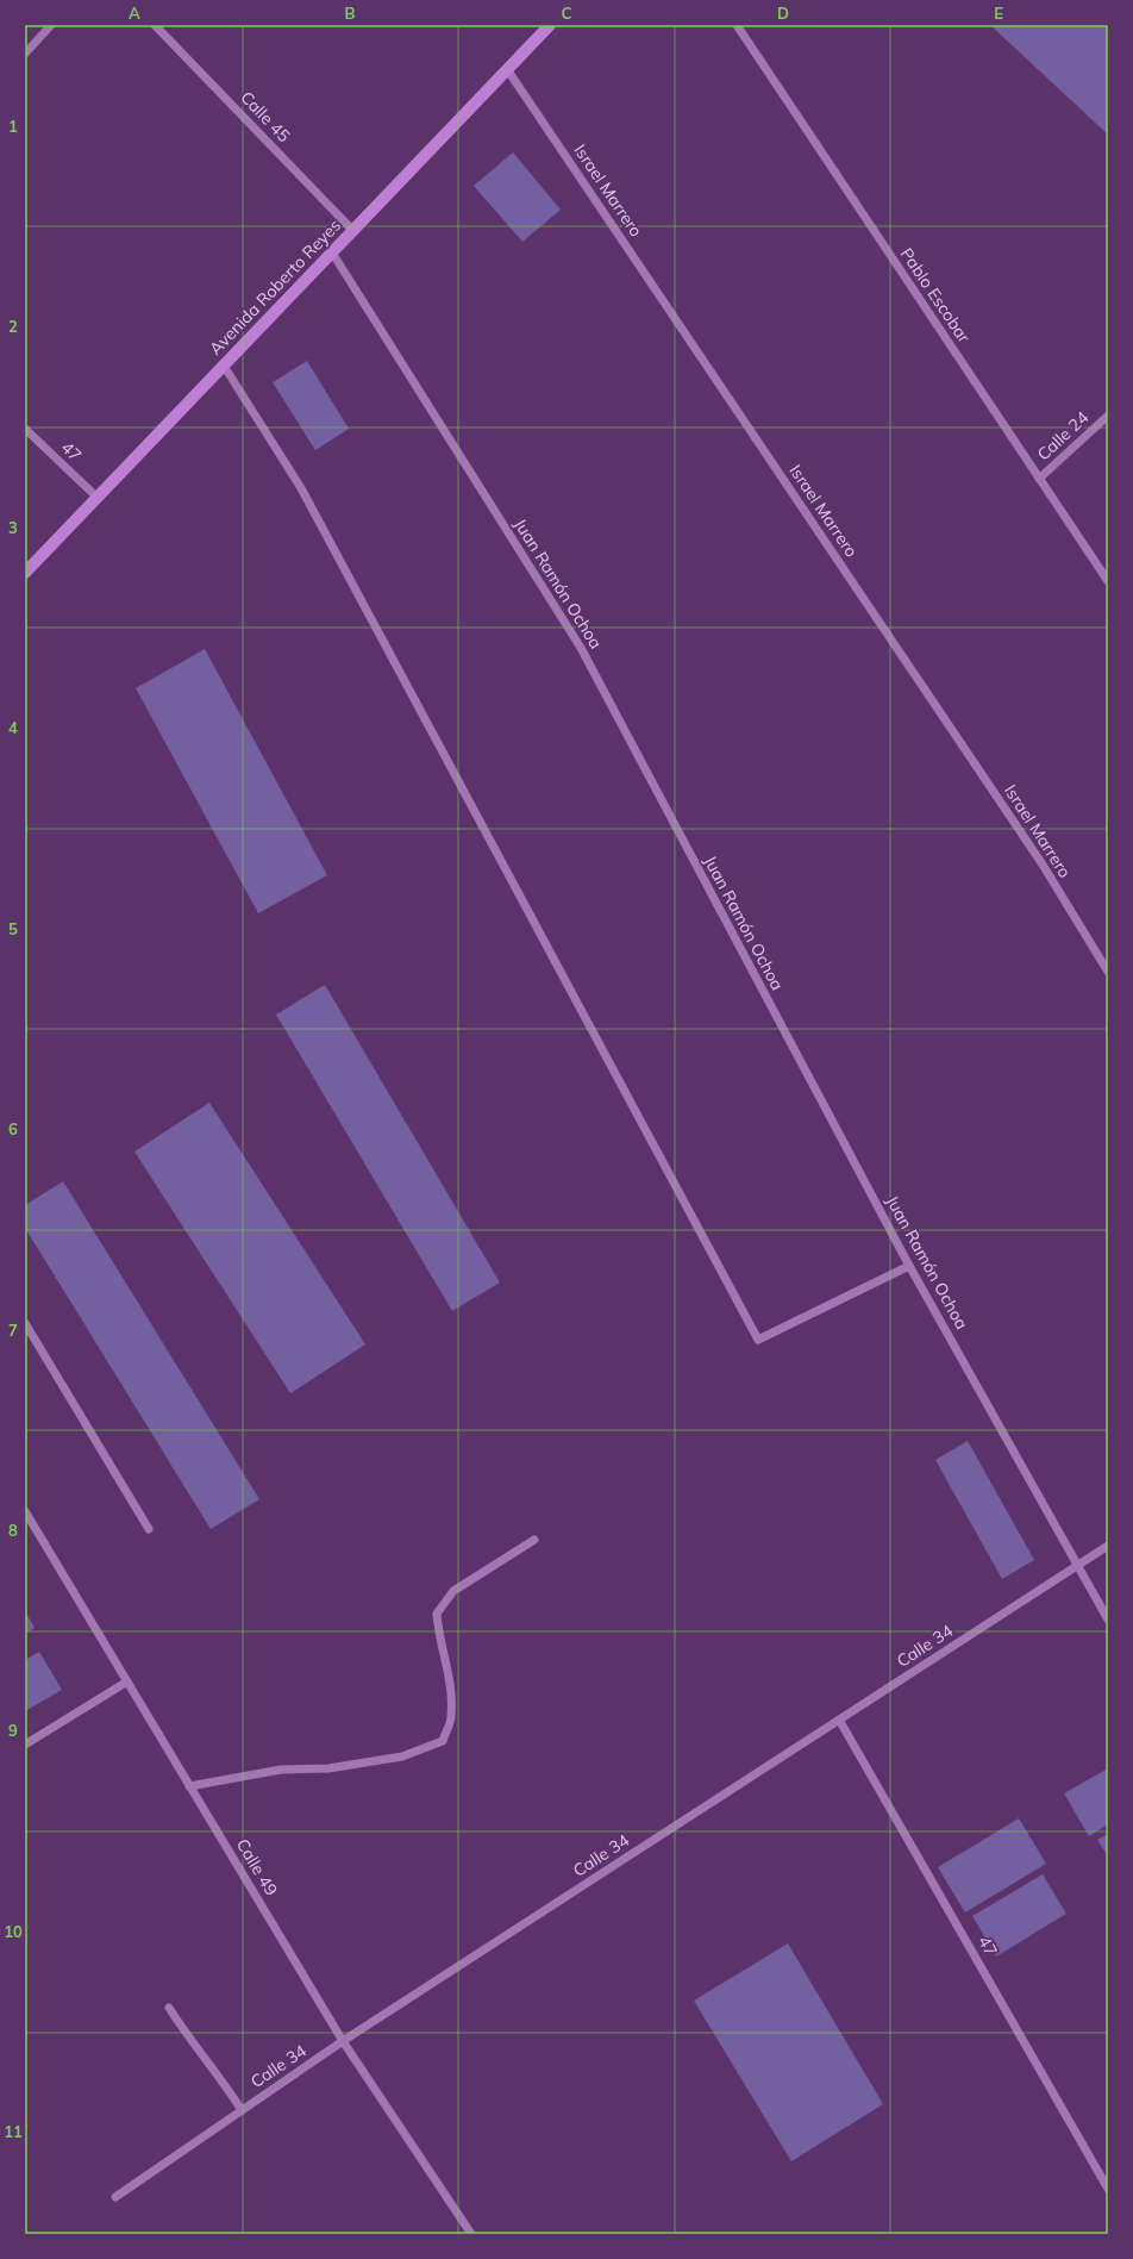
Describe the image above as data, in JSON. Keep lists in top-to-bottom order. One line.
{"streets":{"main road":["Avenida Roberto Reyes"],"street":["Calle 45","Israel Marrero","Pablo Escobar","Calle 24","47","Juan Ramón Ochoa","Calle 34","Calle 49"]},"crossings":[["Calle 45","Avenida Roberto Reyes"],["Israel Marrero","Avenida Roberto Reyes"],["Avenida Roberto Reyes","47"],["Avenida Roberto Reyes","Juan Ramón Ochoa"],["Pablo Escobar","Calle 24"],["47","Calle 34"],["Juan Ramón Ochoa","Calle 34"],["Calle 34","Calle 49"]],"grid":{"columns":["A","B","C","D","E"],"rows":["1","2","3","4","5","6","7","8","9","10","11"]}}
